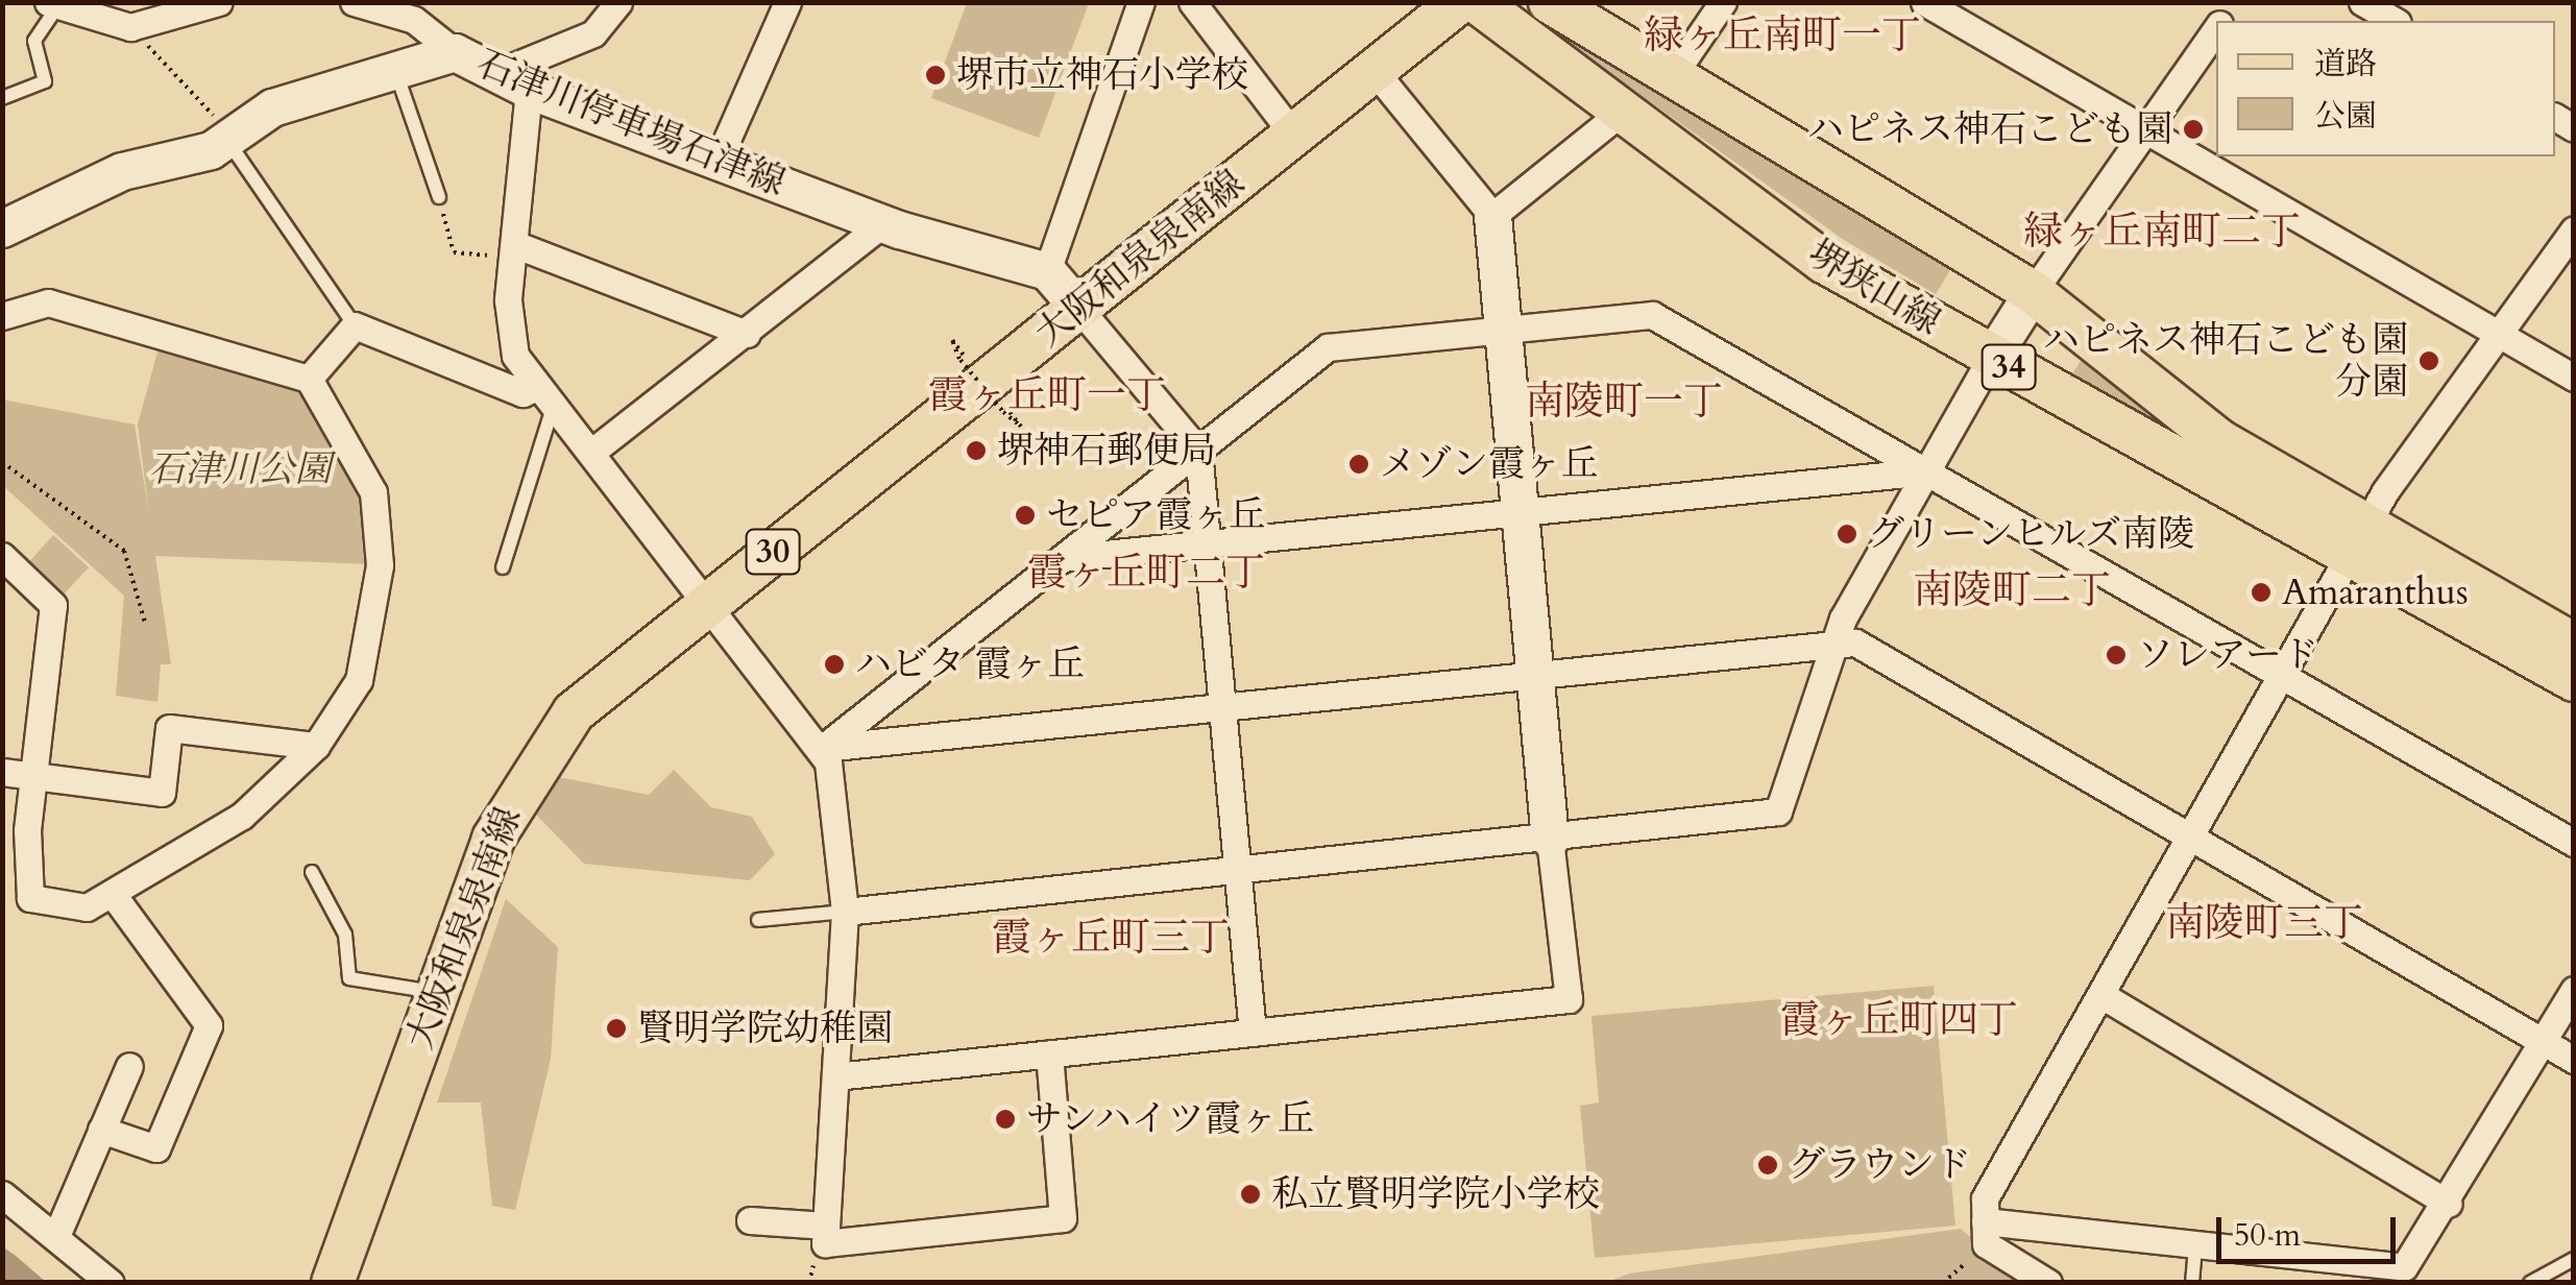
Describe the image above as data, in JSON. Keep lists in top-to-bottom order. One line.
{"streets":{"main road":["石津川停車場石津線","大阪和泉泉南線","堺狭山線","34","30"]},"districts":["緑ヶ丘南町一丁","緑ヶ丘南町二丁","霞ヶ丘町一丁","南陵町一丁","霞ヶ丘町二丁","南陵町二丁","南陵町三丁","霞ヶ丘町三丁","霞ヶ丘町四丁"],"parks":["石津川公園"],"places":["堺市立神石小学校","ハピネス神石こども園","ハピネス神石こども園 分園","堺神石郵便局","メゾン霞ヶ丘","セピア霞ヶ丘","グリーンヒルズ南陵","Amaranthus","ソレアード","ハビタ 霞ヶ丘","賢明学院幼稚園","サンハイツ霞ヶ丘","グラウンド","私立賢明学院小学校"],"legend":["道路","公園"],"scale_bar":"50 m"}
